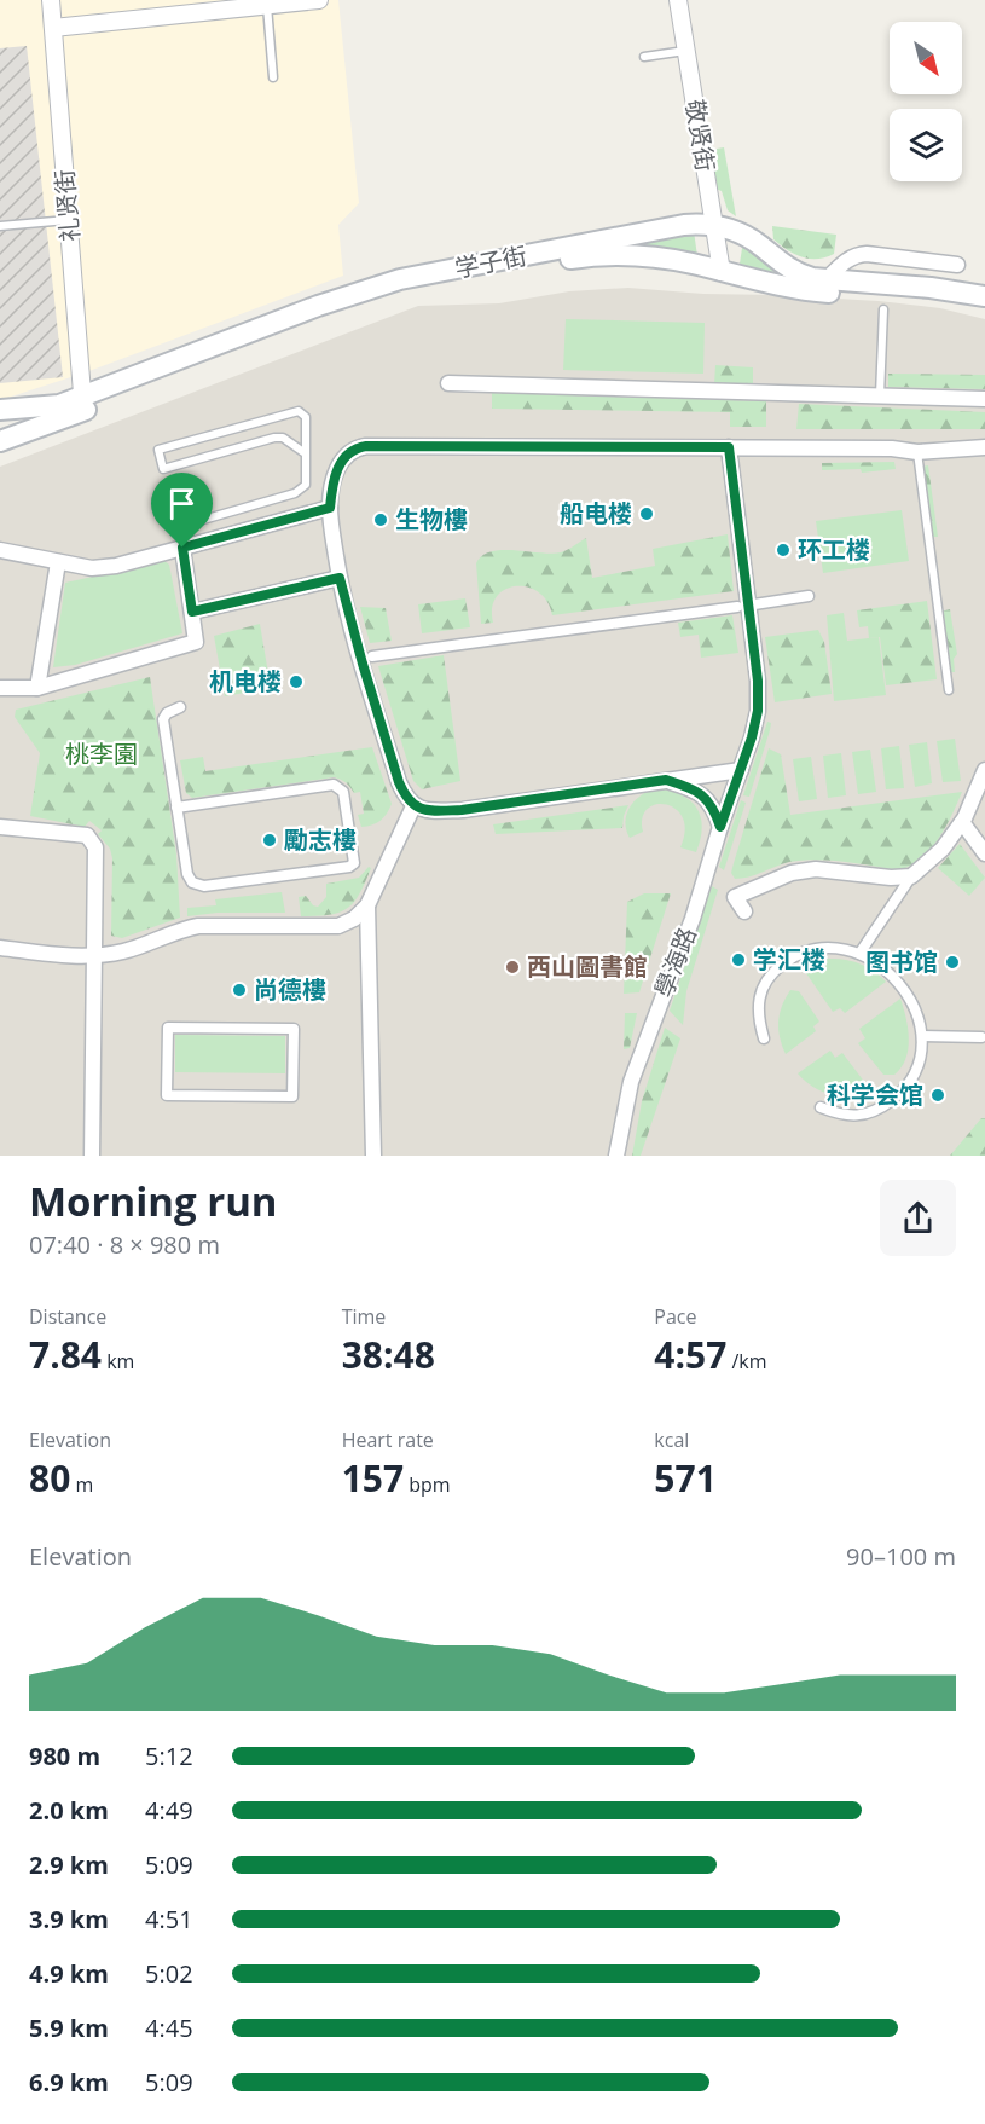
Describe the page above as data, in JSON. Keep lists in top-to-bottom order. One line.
{"streets":{"main road":["学子街"],"street":["敬贤街","礼贤街","學海路"]},"crossings":[["敬贤街","学子街"],["礼贤街","学子街"]],"parks":["桃李園"],"places":["船电楼","生物樓","环工楼","机电楼","勵志樓","学汇楼","图书馆","西山圖書館","尚德樓","科学会馆"],"north":"bottom right","page":{"heading":["Morning run","07:40 · 8 × 980 m"],"stats":[["Distance","7.84 km"],["Time","38:48"],["Pace","4:57 /km"],["Elevation","80 m"],["Heart rate","157 bpm"],["kcal","571"]],"chart":["Elevation","90–100 m"],"list":[{"name":"980 m","note":"5:12"},{"name":"2.0 km","note":"4:49"},{"name":"2.9 km","note":"5:09"},{"name":"3.9 km","note":"4:51"},{"name":"4.9 km","note":"5:02"},{"name":"5.9 km","note":"4:45"},{"name":"6.9 km","note":"5:09"}]}}
